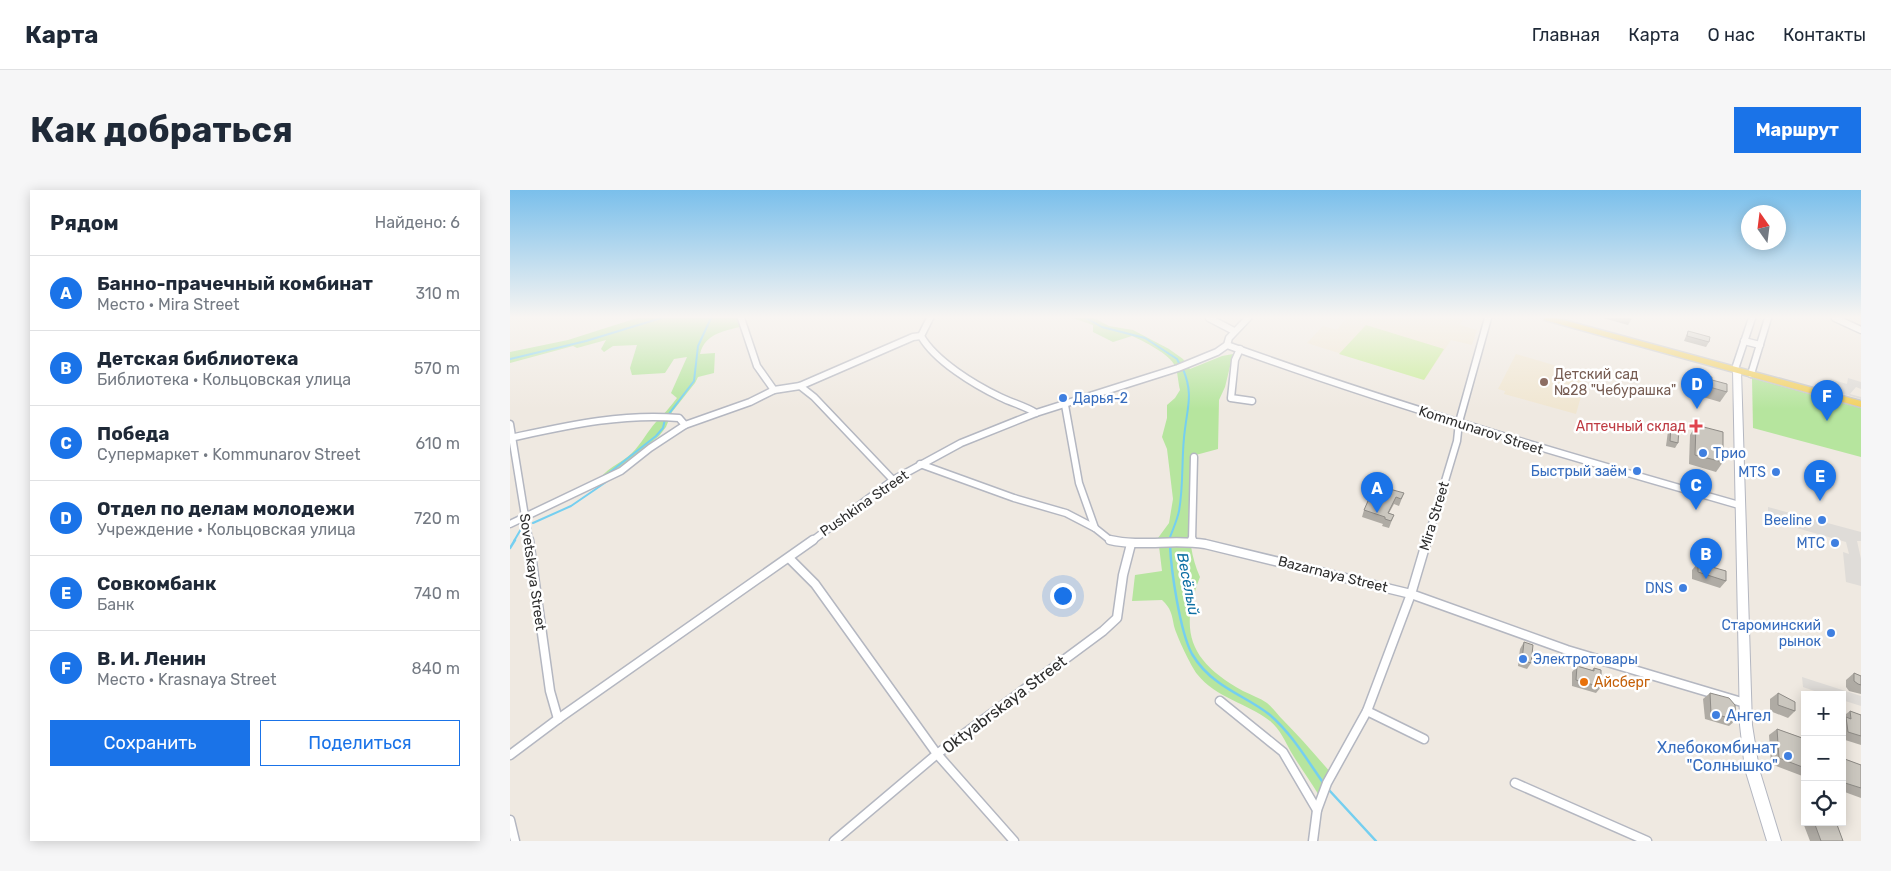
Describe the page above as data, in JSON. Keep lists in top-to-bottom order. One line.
{"streets":{"street":["Kommunarov Street","Pushkina Street","Mira Street","Sovetskaya Street","Bazarnaya Street","Oktyabrskaya Street"]},"crossings":[["Kommunarov Street","Mira Street"],["Pushkina Street","Sovetskaya Street"],["Pushkina Street","Bazarnaya Street"],["Mira Street","Bazarnaya Street"],["Bazarnaya Street","Oktyabrskaya Street"]],"water":["Весёлый"],"places":{"other":["Детский сад №28 \"Чебурашка\"","Дарья-2","Трио","Быстрый заём","MTS","Beeline","МТС","DNS","Староминский рынок","Электротовары","Айсберг","Ангел","Хлебокомбинат \"Солнышко\""],"health":["Аптечный склад"]},"north":"top","page":{"header":"Карта","nav":["Главная","Карта","О нас","Контакты"],"buttons":["Маршрут",["Сохранить","Поделиться"]],"title":"Как добраться","heading":["Рядом","Найдено: 6"],"list":[{"mark":"A","name":"Банно-прачечный комбинат","note":"Место · Mira Street","value":"310 m"},{"mark":"B","name":"Детская библиотека","note":"Библиотека · Кольцовская улица","value":"570 m"},{"mark":"C","name":"Победа","note":"Супермаркет · Kommunarov Street","value":"610 m"},{"mark":"D","name":"Отдел по делам молодежи","note":"Учреждение · Кольцовская улица","value":"720 m"},{"mark":"E","name":"Совкомбанк","note":"Банк","value":"740 m"},{"mark":"F","name":"В. И. Ленин","note":"Место · Krasnaya Street","value":"840 m"}],"pins":["D","F","E","C","A","B"],"map_buttons":["+","−"]}}
